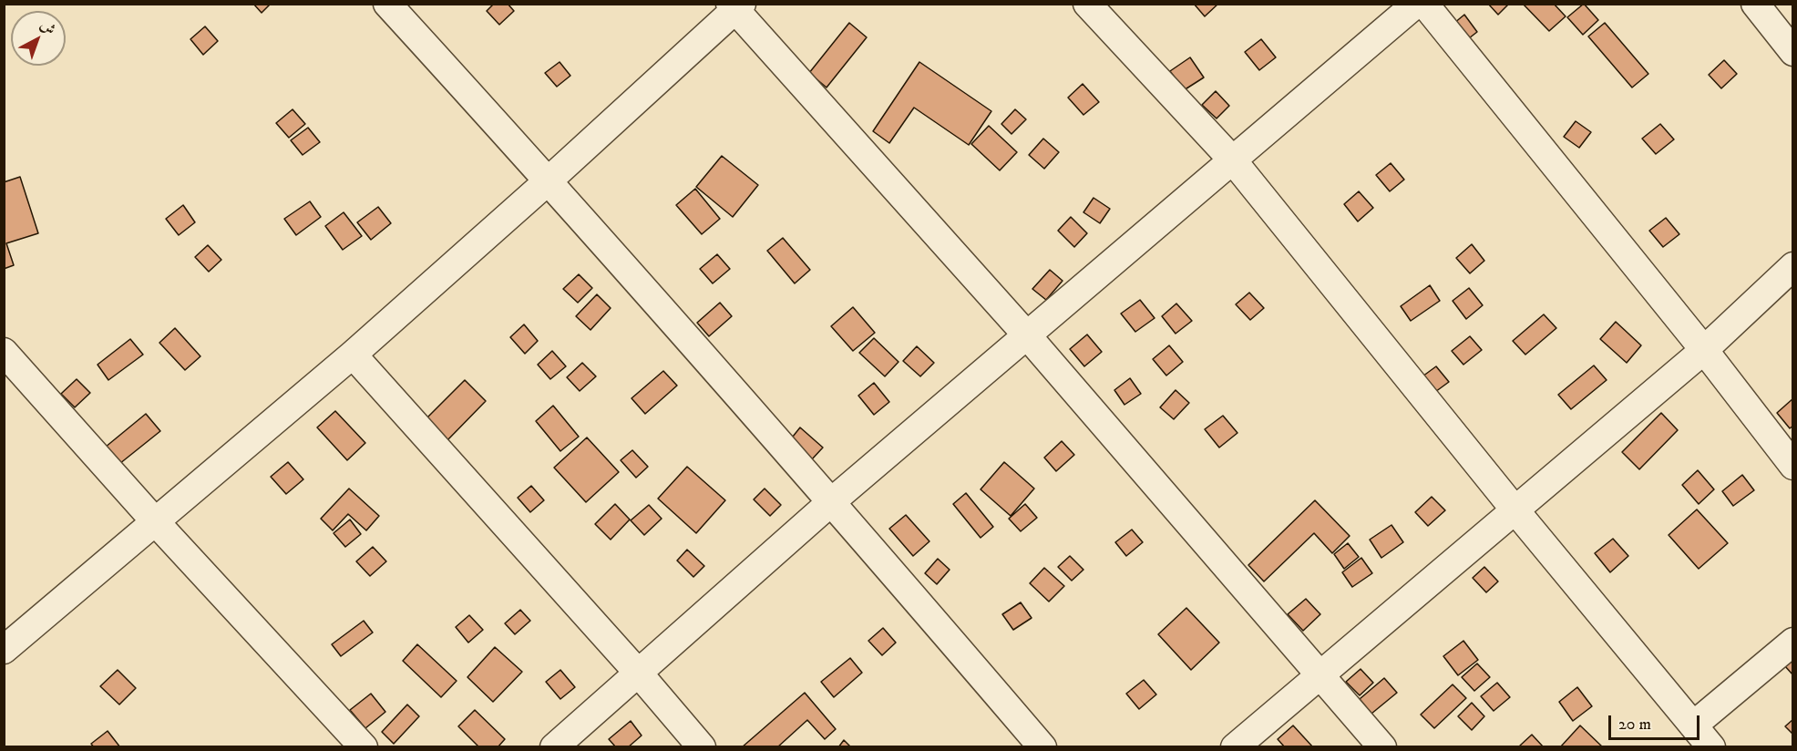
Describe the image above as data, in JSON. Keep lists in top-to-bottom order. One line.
{"scale_bar":"20 m","north":"top right"}
